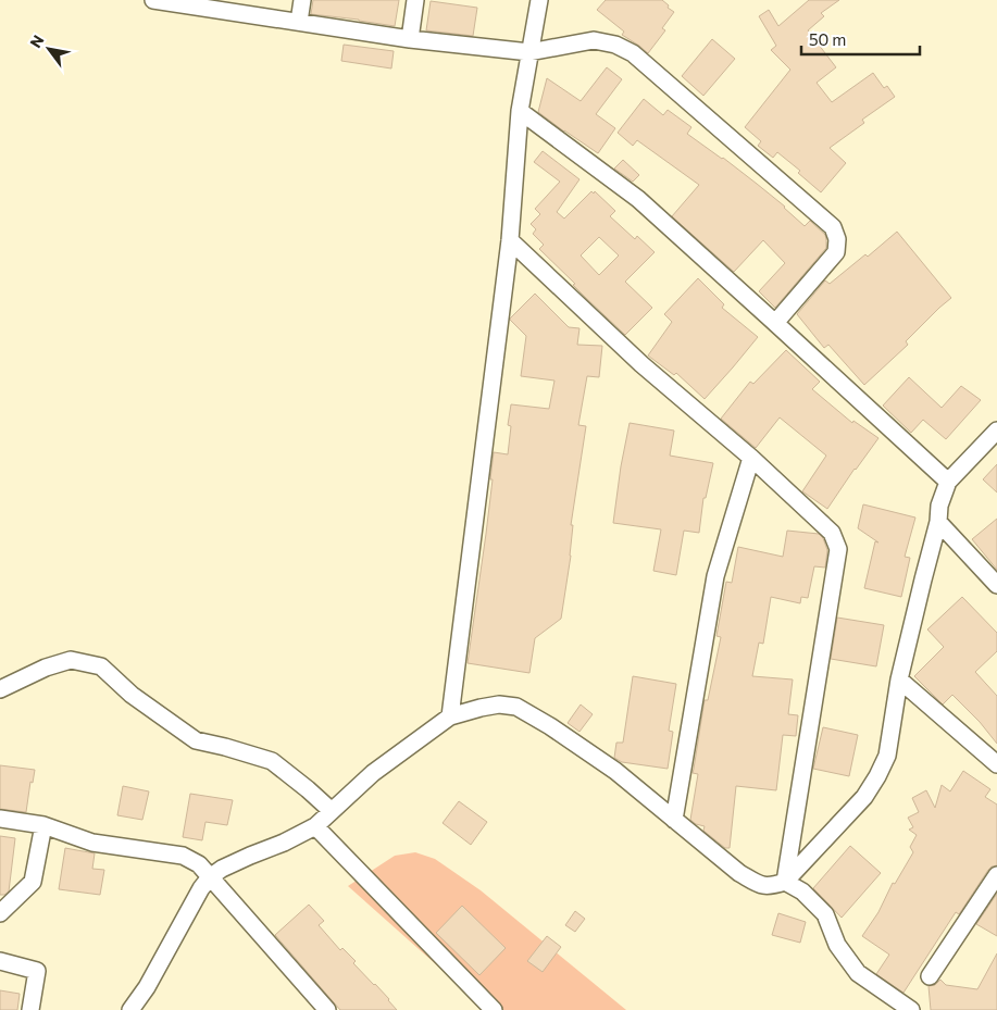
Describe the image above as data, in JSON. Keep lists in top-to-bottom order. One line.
{"scale_bar":"50 m","north":"top left"}
